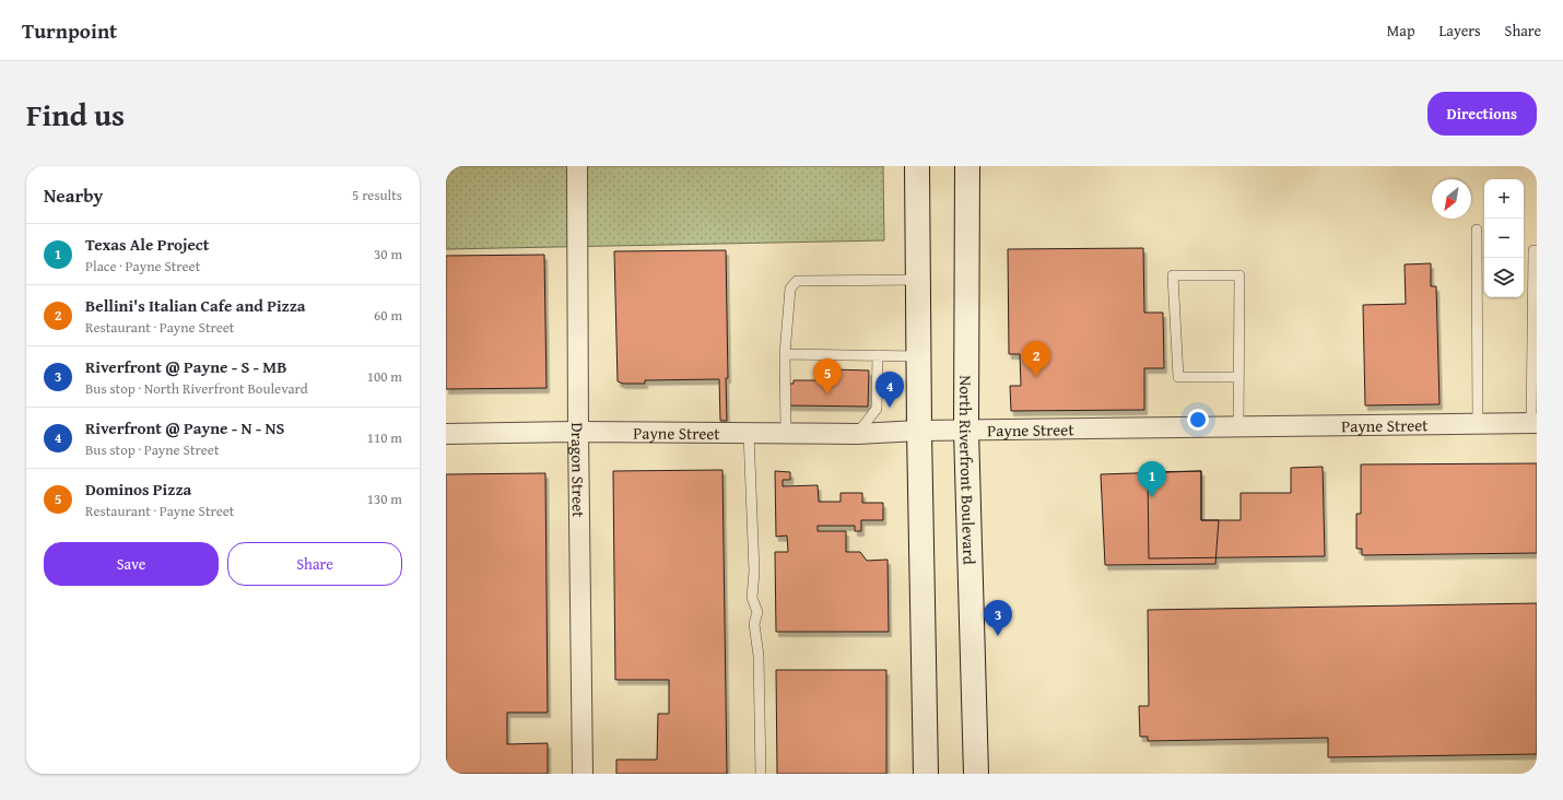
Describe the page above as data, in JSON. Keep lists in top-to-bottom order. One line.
{"streets":{"main road":["North Riverfront Boulevard"],"street":["Payne Street","Dragon Street"]},"crossings":[["Payne Street","Dragon Street"],["Payne Street","North Riverfront Boulevard"]],"north":"bottom left","page":{"header":"Turnpoint","nav":["Map","Layers","Share"],"title":"Find us","buttons":["Directions",["Save","Share"]],"heading":["Nearby","5 results"],"map_buttons":["+","−"],"list":[{"mark":"1","name":"Texas Ale Project","note":"Place · Payne Street","value":"30 m"},{"mark":"2","name":"Bellini's Italian Cafe and Pizza","note":"Restaurant · Payne Street","value":"60 m"},{"mark":"3","name":"Riverfront @ Payne - S - MB","note":"Bus stop · North Riverfront Boulevard","value":"100 m"},{"mark":"4","name":"Riverfront @ Payne - N - NS","note":"Bus stop · Payne Street","value":"110 m"},{"mark":"5","name":"Dominos Pizza","note":"Restaurant · Payne Street","value":"130 m"}],"pins":["2","5","4","1","3"]}}
